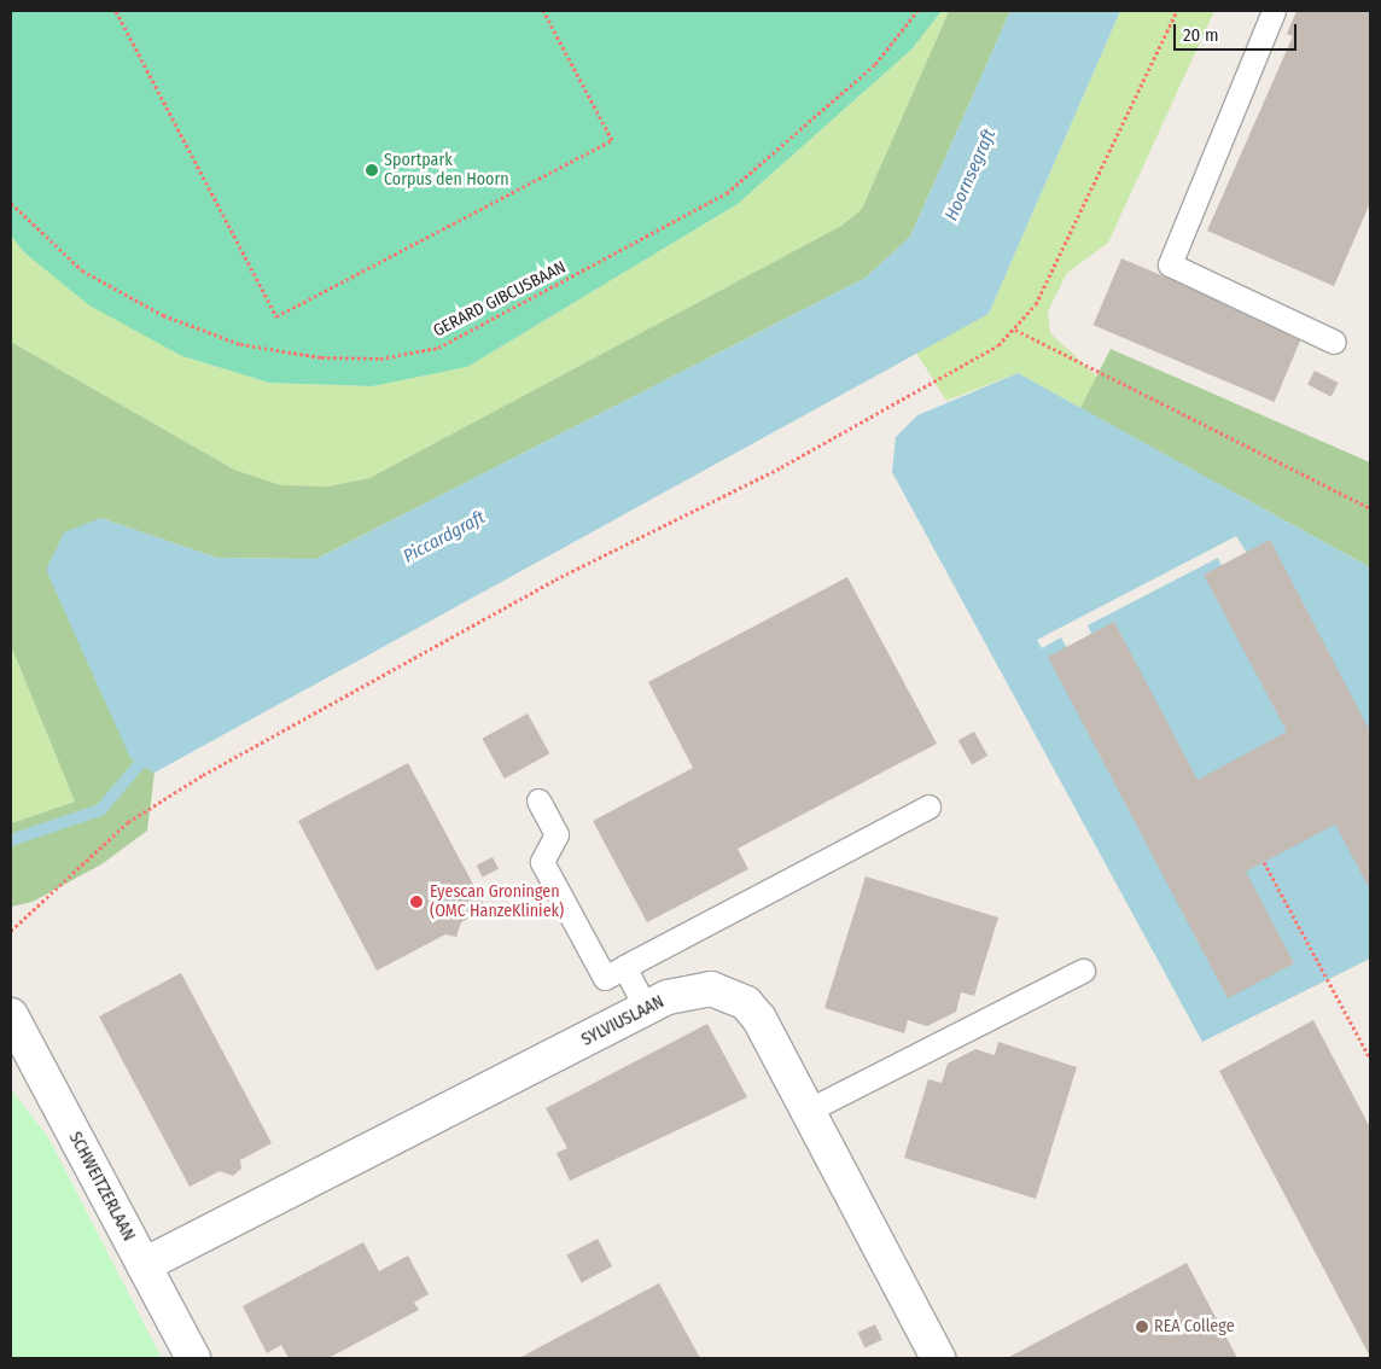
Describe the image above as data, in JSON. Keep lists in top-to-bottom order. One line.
{"streets":{"street":["SYLVIUSLAAN","SCHWEITZERLAAN"],"path":["GERARD GIBCUSBAAN"]},"crossings":[["SYLVIUSLAAN","SCHWEITZERLAAN"]],"water":["Hoornsegraft","Piccardgraft"],"places":["Sportpark Corpus den Hoorn","Eyescan Groningen (OMC HanzeKliniek)","REA College"],"scale_bar":"20 m"}
